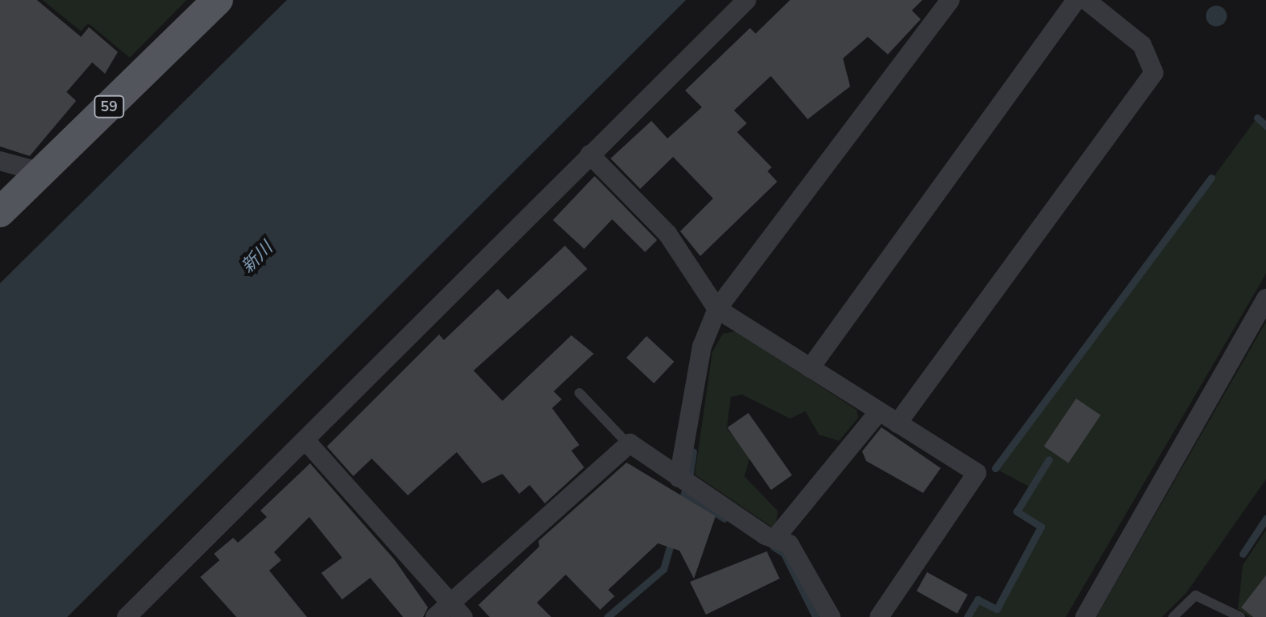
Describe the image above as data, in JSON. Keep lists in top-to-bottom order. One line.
{"streets":{"main road":["59"]},"water":["新川"]}
